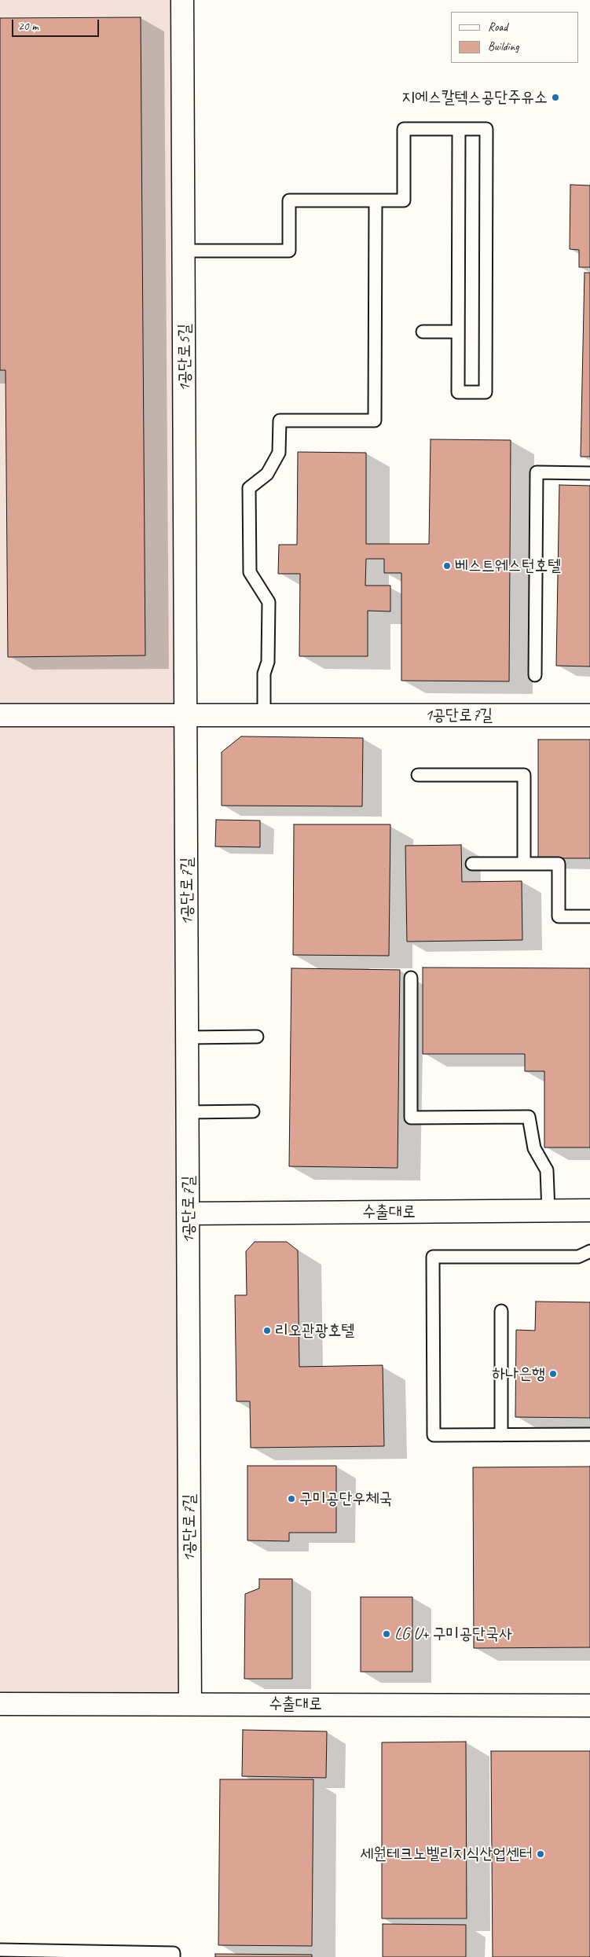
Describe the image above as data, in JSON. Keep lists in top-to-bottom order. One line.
{"streets":{"street":["1공단로5길","1공단로7길","수출대로"]},"crossings":[["1공단로5길","1공단로7길"],["1공단로7길","수출대로"]],"places":["지에스칼텍스공단주유소","베스트웨스턴호텔","리오관광호텔","하나은행","구미공단우체국","LG U+ 구미공단국사","세원테크노벨리지식산업센터"],"legend":["Road","Building"],"scale_bar":"20 m"}
